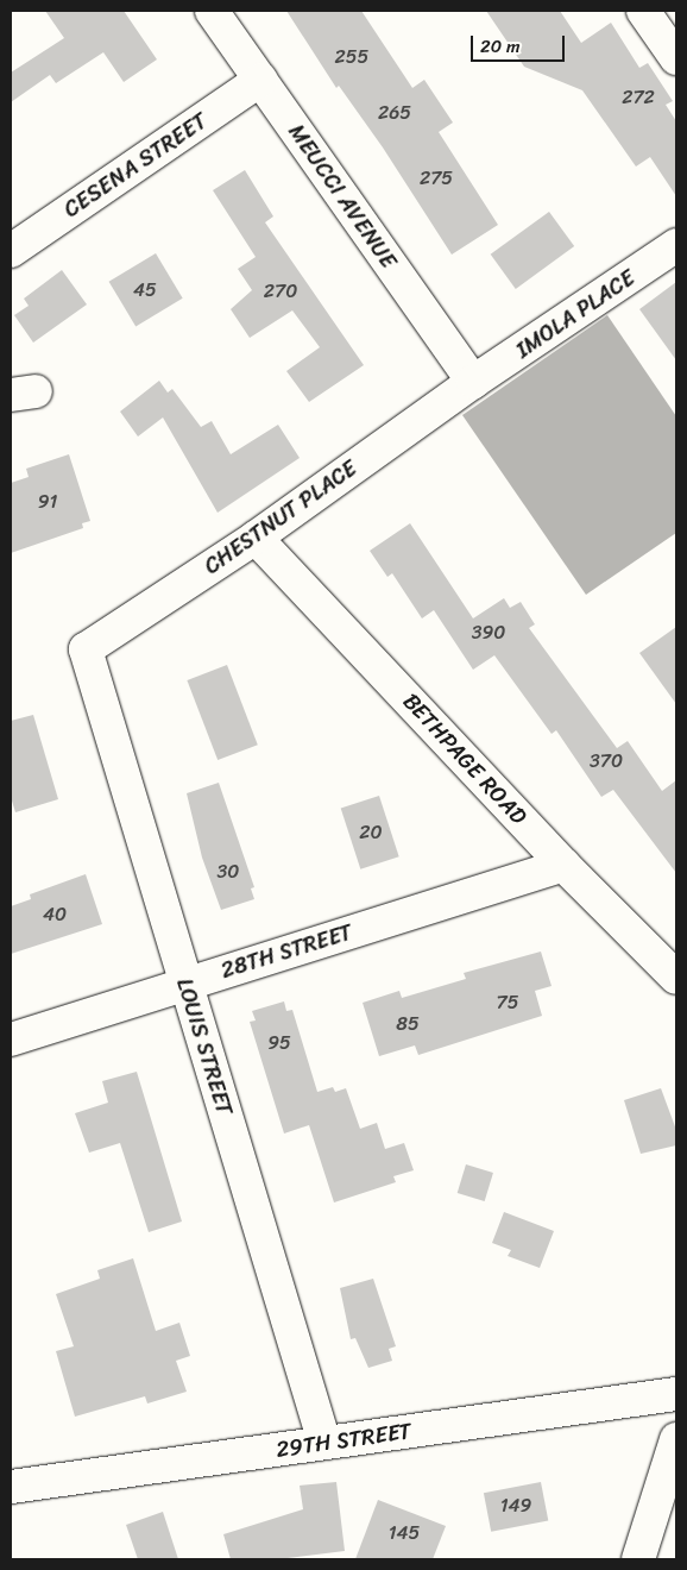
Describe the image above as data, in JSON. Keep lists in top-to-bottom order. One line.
{"streets":{"street":["CESENA STREET","MEUCCI AVENUE","IMOLA PLACE","CHESTNUT PLACE","BETHPAGE ROAD","28TH STREET","LOUIS STREET","29TH STREET"]},"crossings":[["CESENA STREET","MEUCCI AVENUE"],["MEUCCI AVENUE","IMOLA PLACE"],["MEUCCI AVENUE","CHESTNUT PLACE"],["IMOLA PLACE","CHESTNUT PLACE"],["CHESTNUT PLACE","BETHPAGE ROAD"],["CHESTNUT PLACE","LOUIS STREET"],["BETHPAGE ROAD","28TH STREET"],["28TH STREET","LOUIS STREET"],["LOUIS STREET","29TH STREET"]],"house_numbers":["255","272","265","275","45","270","91","390","370","20","30","40","75","85","95","149","145"],"scale_bar":"20 m"}
